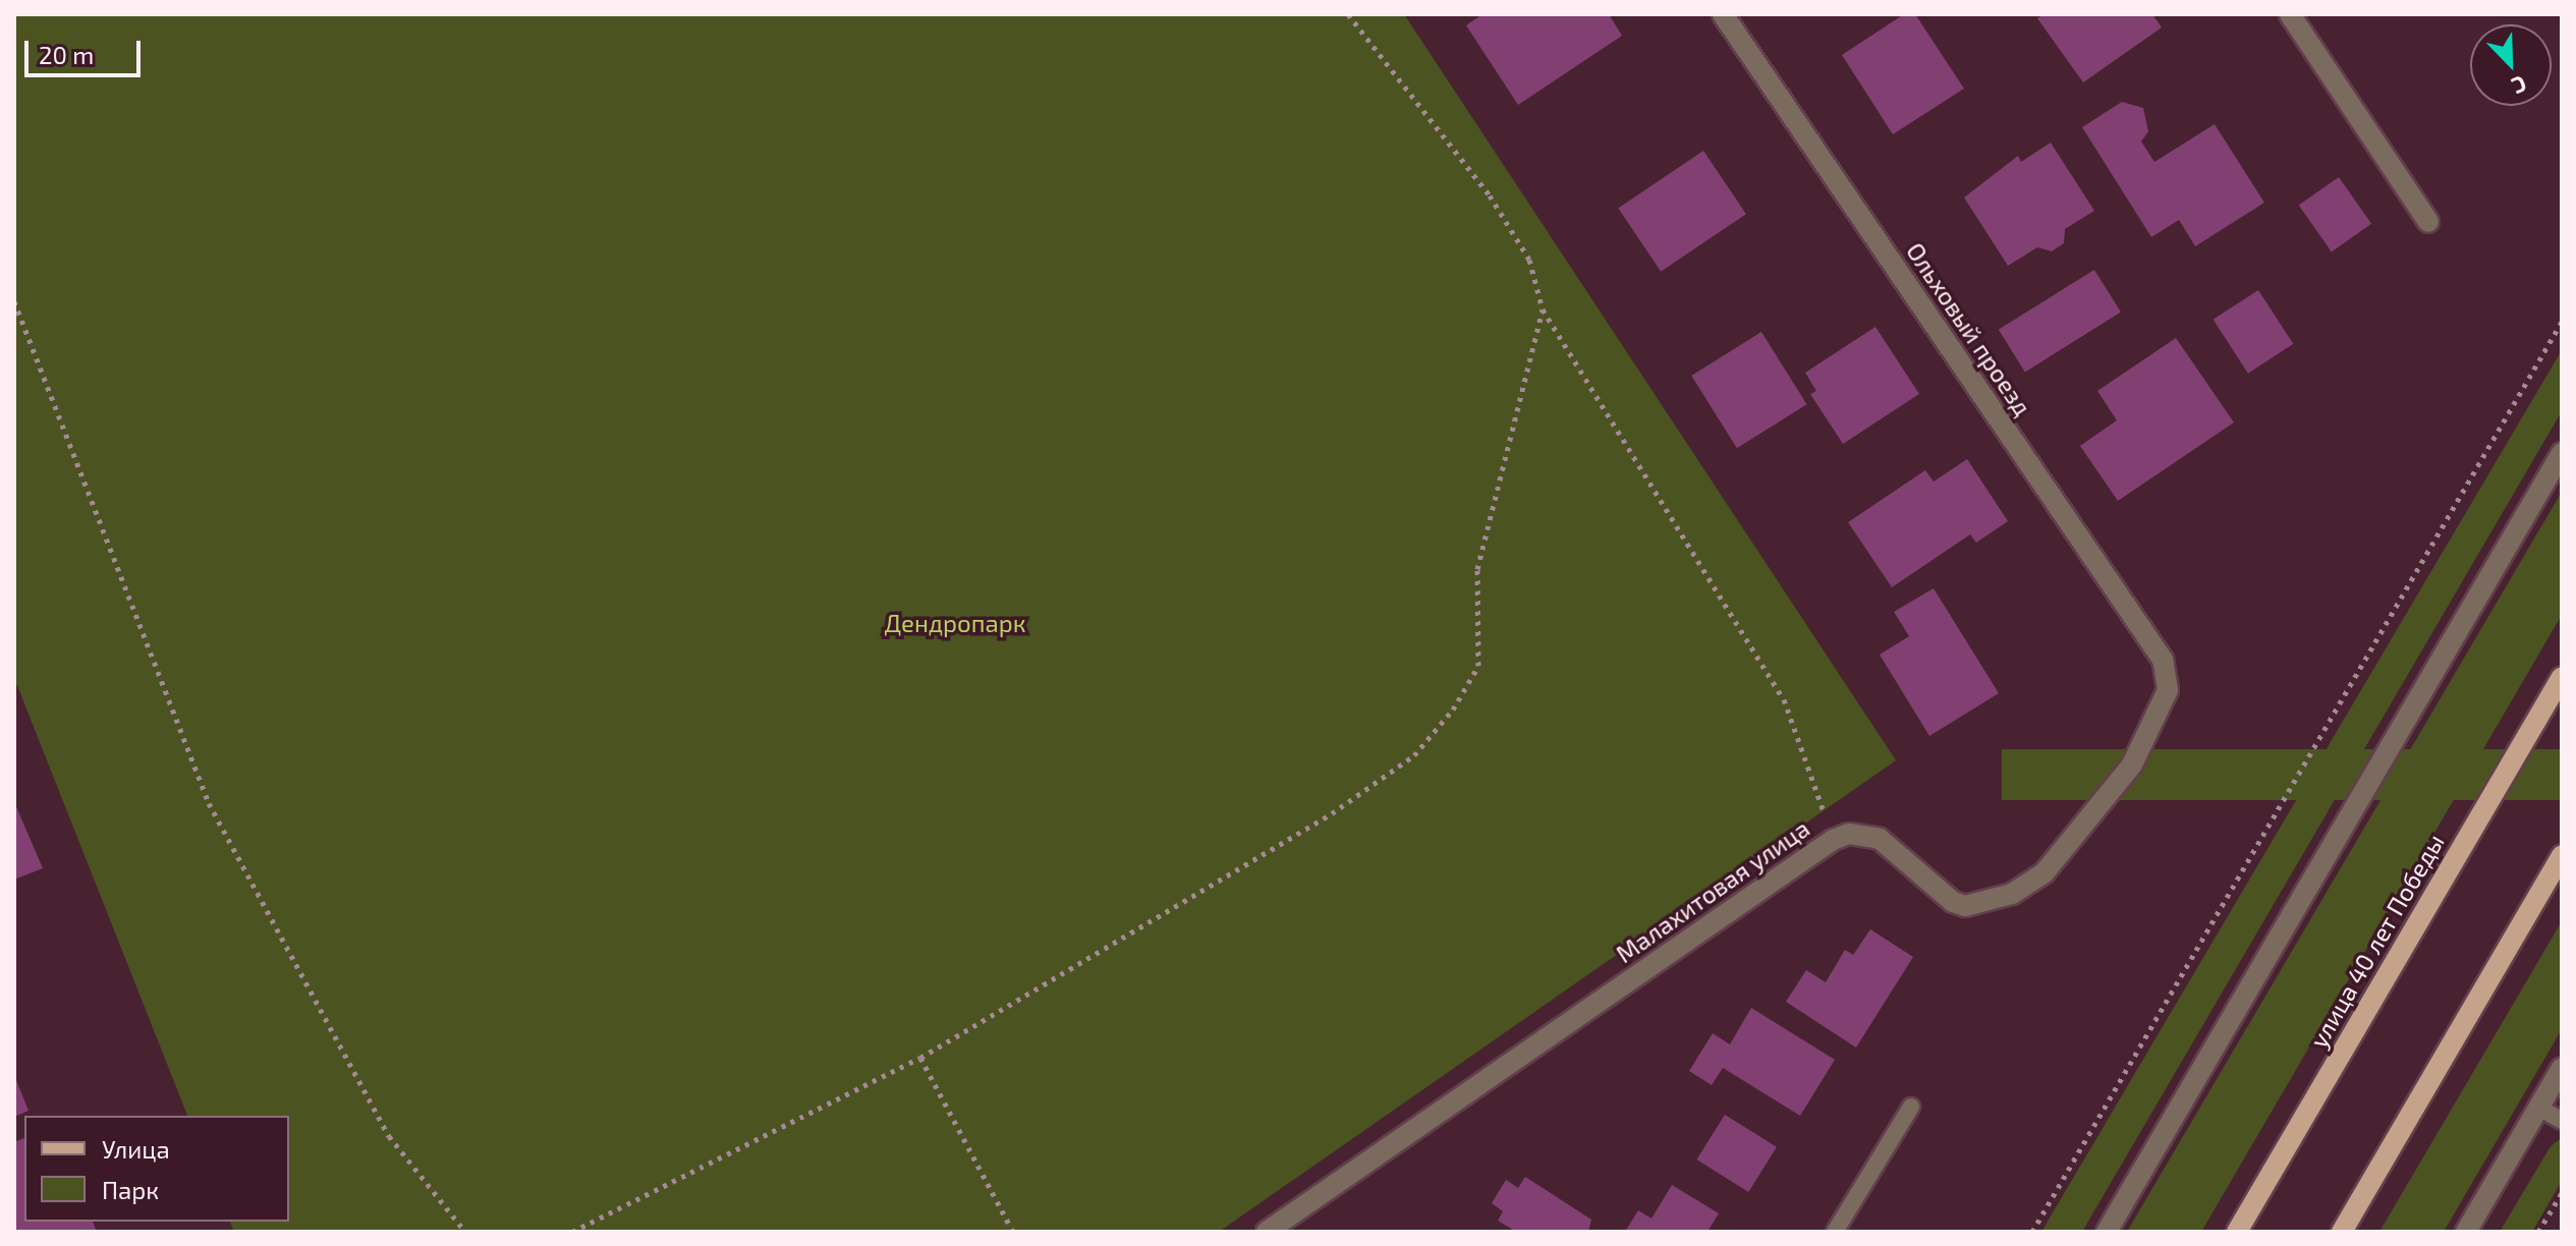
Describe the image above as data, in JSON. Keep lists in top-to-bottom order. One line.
{"streets":{"main road":["улица 40 лет Победы"],"street":["Ольховый проезд","Малахитовая улица"]},"crossings":[["Ольховый проезд","Малахитовая улица"]],"parks":["Дендропарк"],"legend":["Улица","Парк"],"scale_bar":"20 m","north":"bottom right"}
